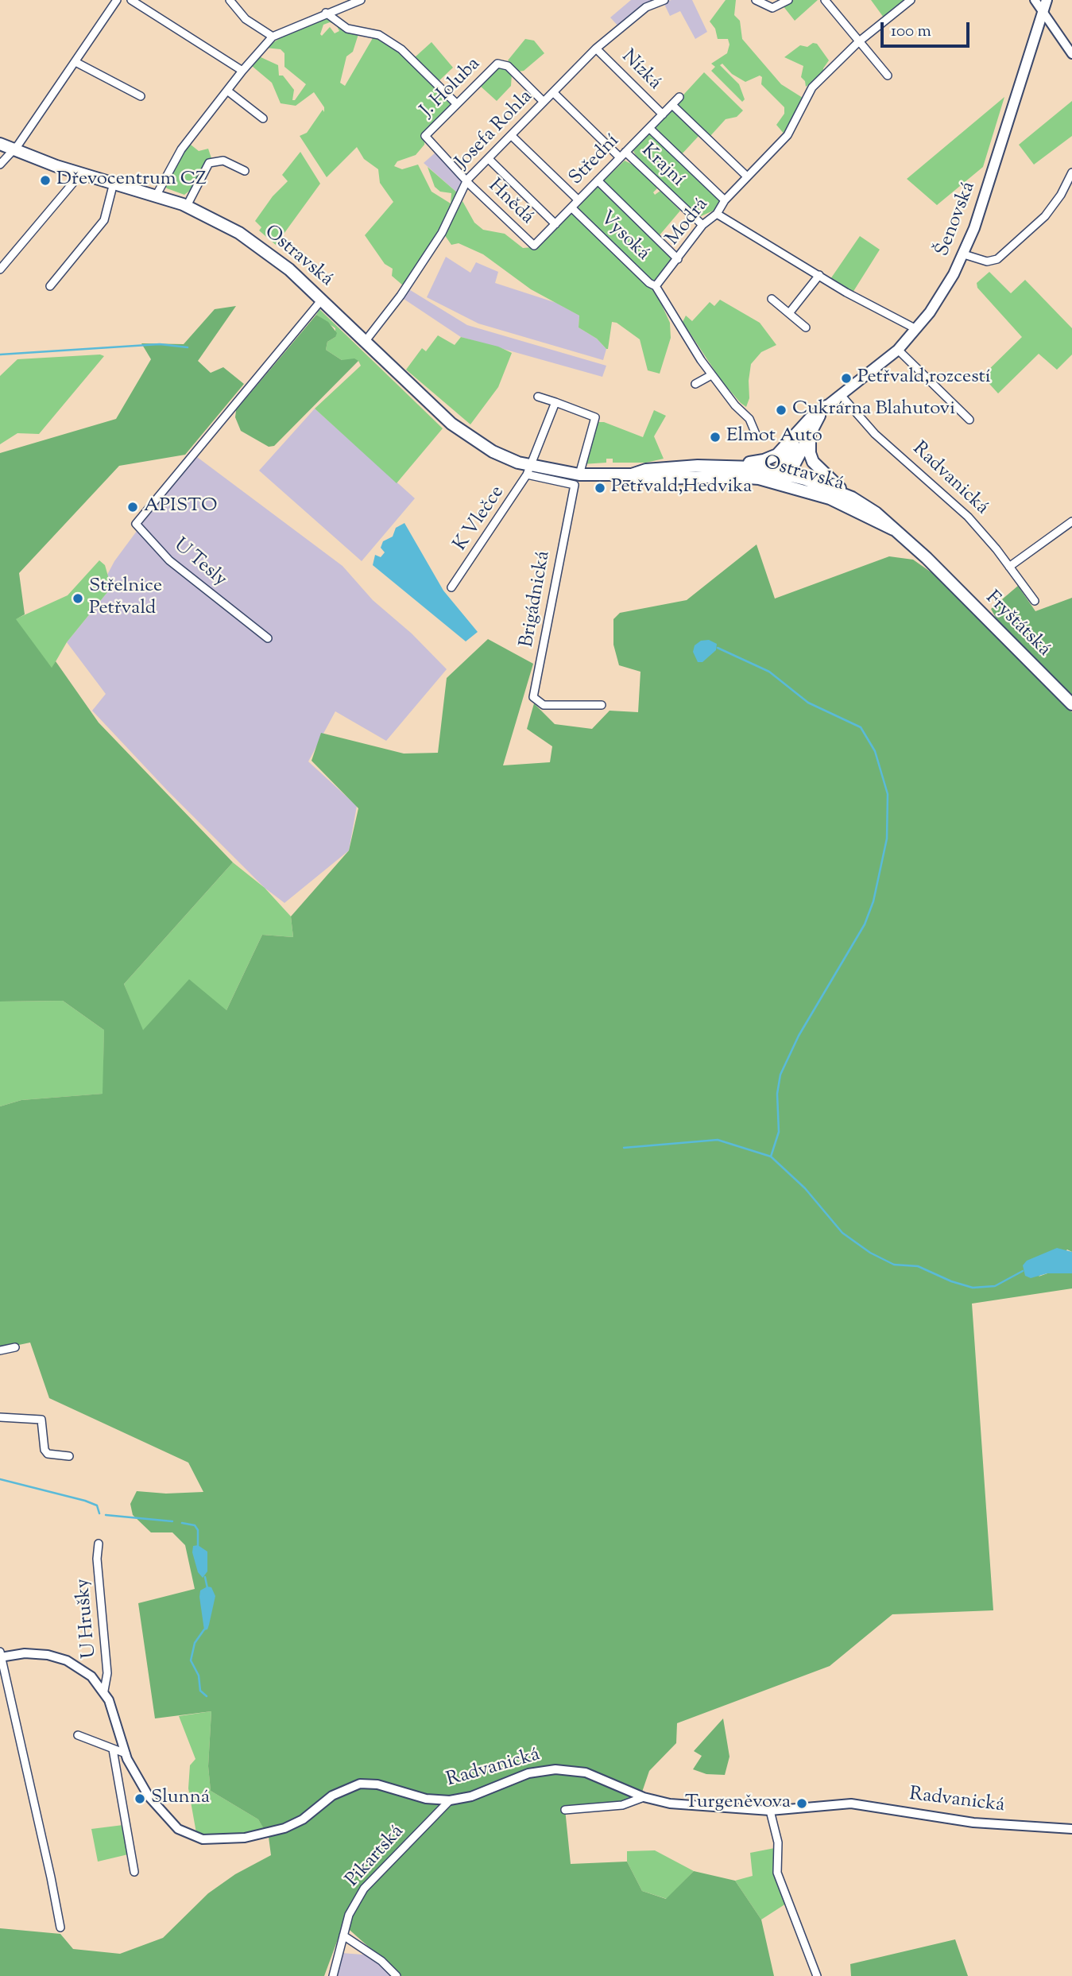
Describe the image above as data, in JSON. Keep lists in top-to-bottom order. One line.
{"streets":{"main road":["Šenovská","Ostravská","Fryštátská"],"street":["Nízká","J. Holuba","Josefa Rohla","Střední","Krajní","Hnědá","Modrá","Vysoká","Radvanická","K Vlečce","U Tesly","Brigádnická","U Hrušky","Pikartská"]},"crossings":[["Nízká","Josefa Rohla"],["Nízká","Střední"],["J. Holuba","Josefa Rohla"],["J. Holuba","Hnědá"],["Josefa Rohla","Hnědá"],["Josefa Rohla","Ostravská"],["Střední","Krajní"],["Střední","Hnědá"],["Střední","Vysoká"],["Krajní","Modrá"],["Šenovská","Radvanická"],["Modrá","Vysoká"],["Ostravská","K Vlečce"],["Ostravská","U Tesly"],["Ostravská","Brigádnická"],["Ostravská","Fryštátská"],["Radvanická","U Hrušky"],["Radvanická","Pikartská"],["K Vlečce","Brigádnická"]],"places":["Dřevocentrum CZ","Petřvald,rozcestí","Cukrárna Blahutovi","Elmot Auto","Petřvald,Hedvika","APISTO","Střelnice Petřvald","Slunná","Turgeněvova"],"scale_bar":"100 m"}
